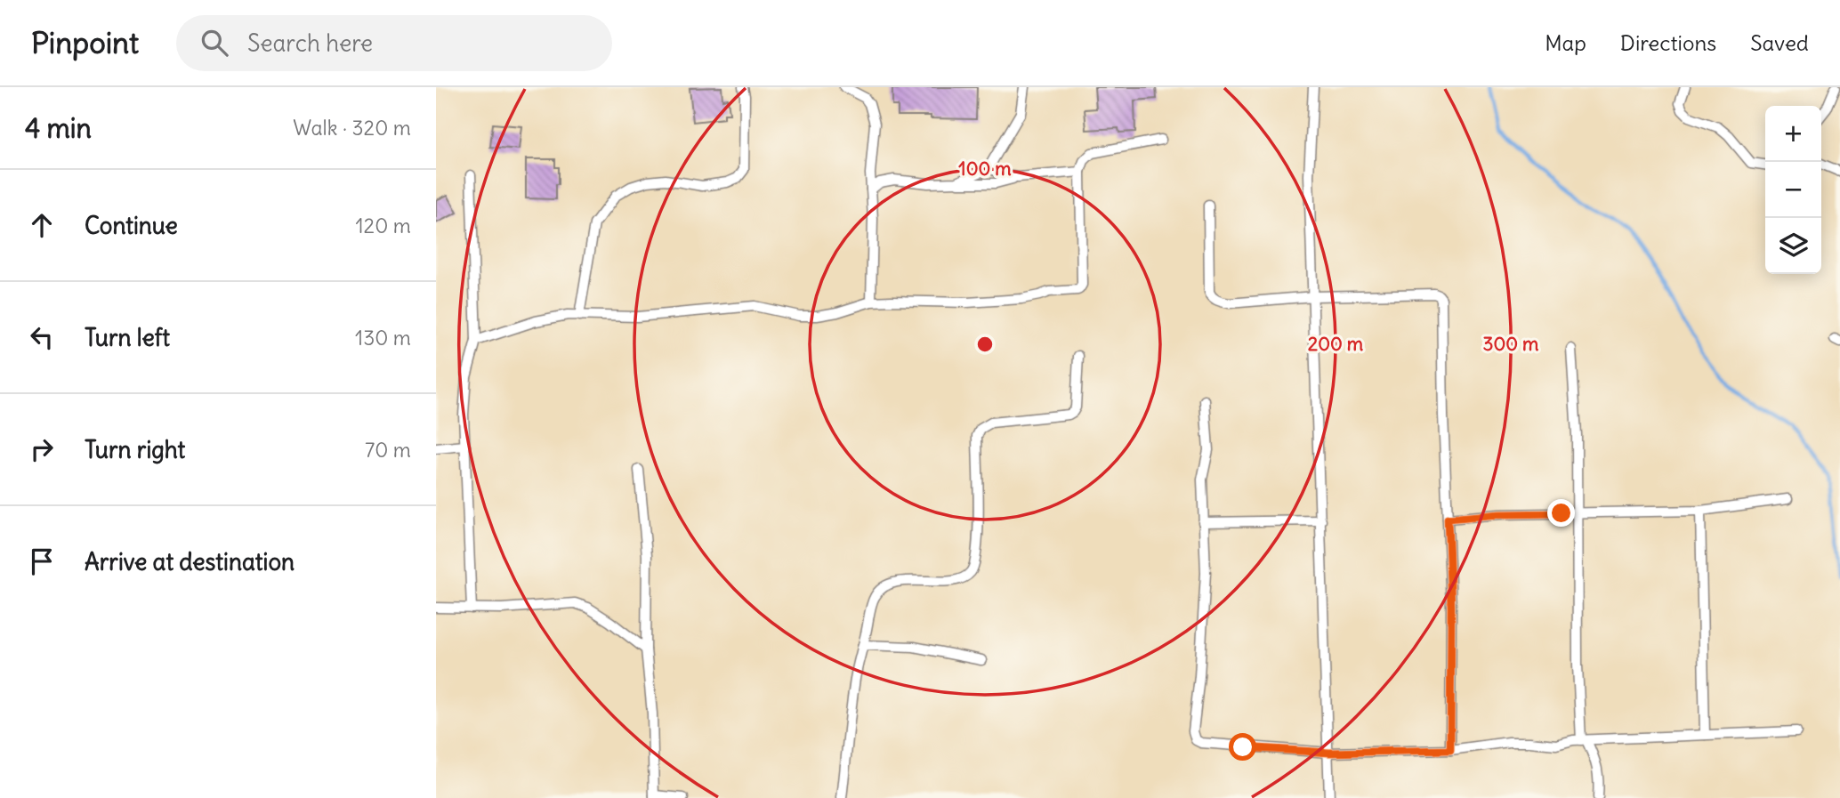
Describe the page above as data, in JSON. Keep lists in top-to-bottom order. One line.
{"page":{"header":"Pinpoint","search":"Search here","nav":["Map","Directions","Saved"],"heading":["4 min","Walk · 320 m"],"map_buttons":["+","−"],"list":[["Continue","120 m"],["Turn left","130 m"],["Turn right","70 m"],"Arrive at destination"]},"rings":["100 m","200 m","300 m"]}
